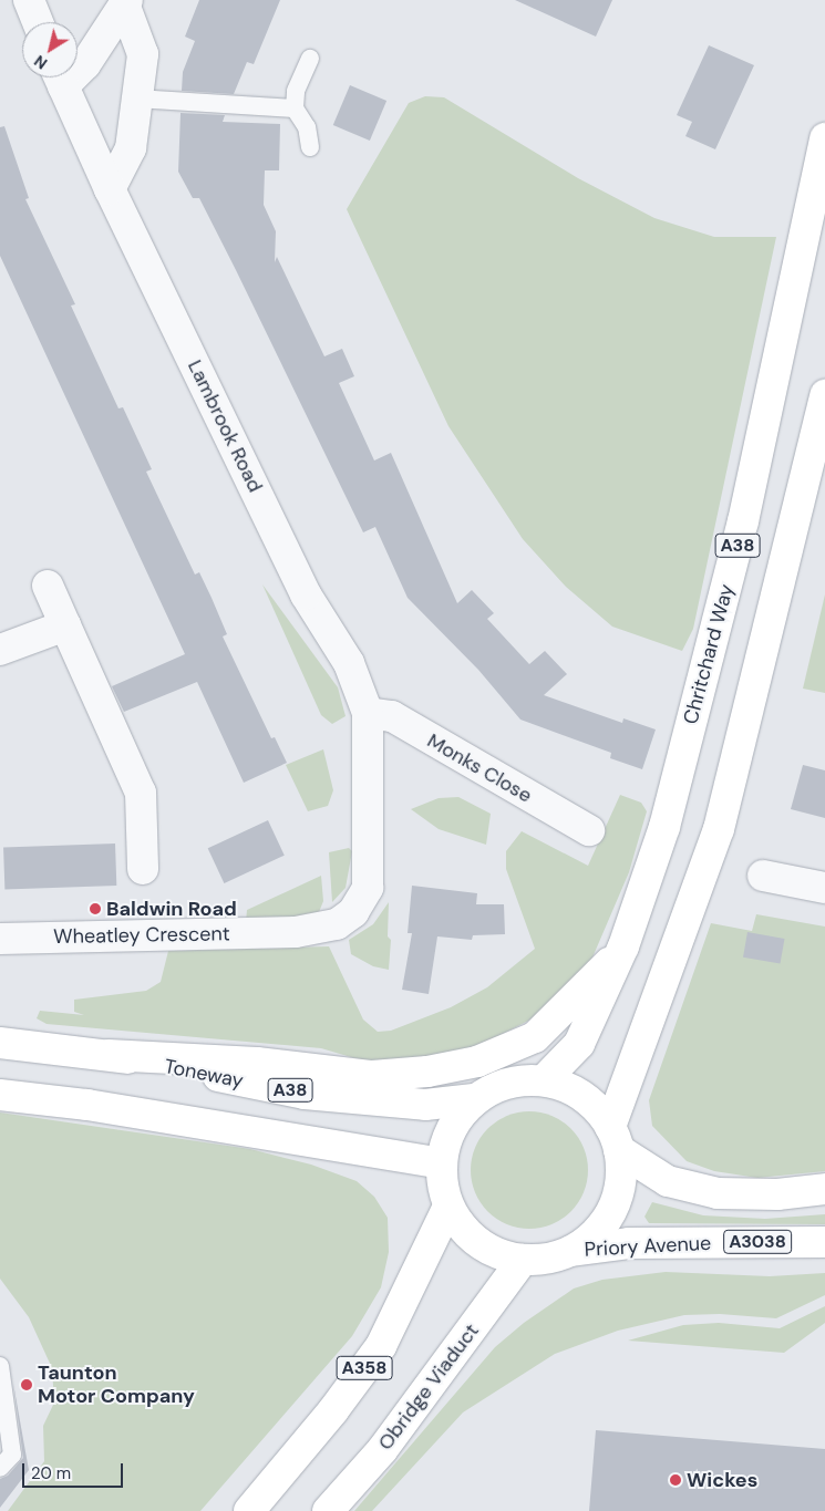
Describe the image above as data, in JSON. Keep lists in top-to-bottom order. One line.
{"streets":{"main road":["A38","Chritchard Way","Toneway","A3038","Priory Avenue","A358","Obridge Viaduct"],"street":["Lambrook Road","Monks Close","Wheatley Crescent"]},"crossings":[["Lambrook Road","Monks Close"],["Lambrook Road","Wheatley Crescent"],["A38","Chritchard Way"],["A38","Toneway"],["A38","Priory Avenue"],["A38","A358"],["A38","Obridge Viaduct"],["Chritchard Way","Toneway"],["Chritchard Way","Priory Avenue"],["Chritchard Way","A358"],["Chritchard Way","Obridge Viaduct"],["Toneway","Priory Avenue"],["Toneway","A358"],["Toneway","Obridge Viaduct"],["Priory Avenue","A358"],["Priory Avenue","Obridge Viaduct"],["A358","Obridge Viaduct"]],"places":["Baldwin Road","Taunton Motor Company","Wickes"],"scale_bar":"20 m","north":"bottom left"}
